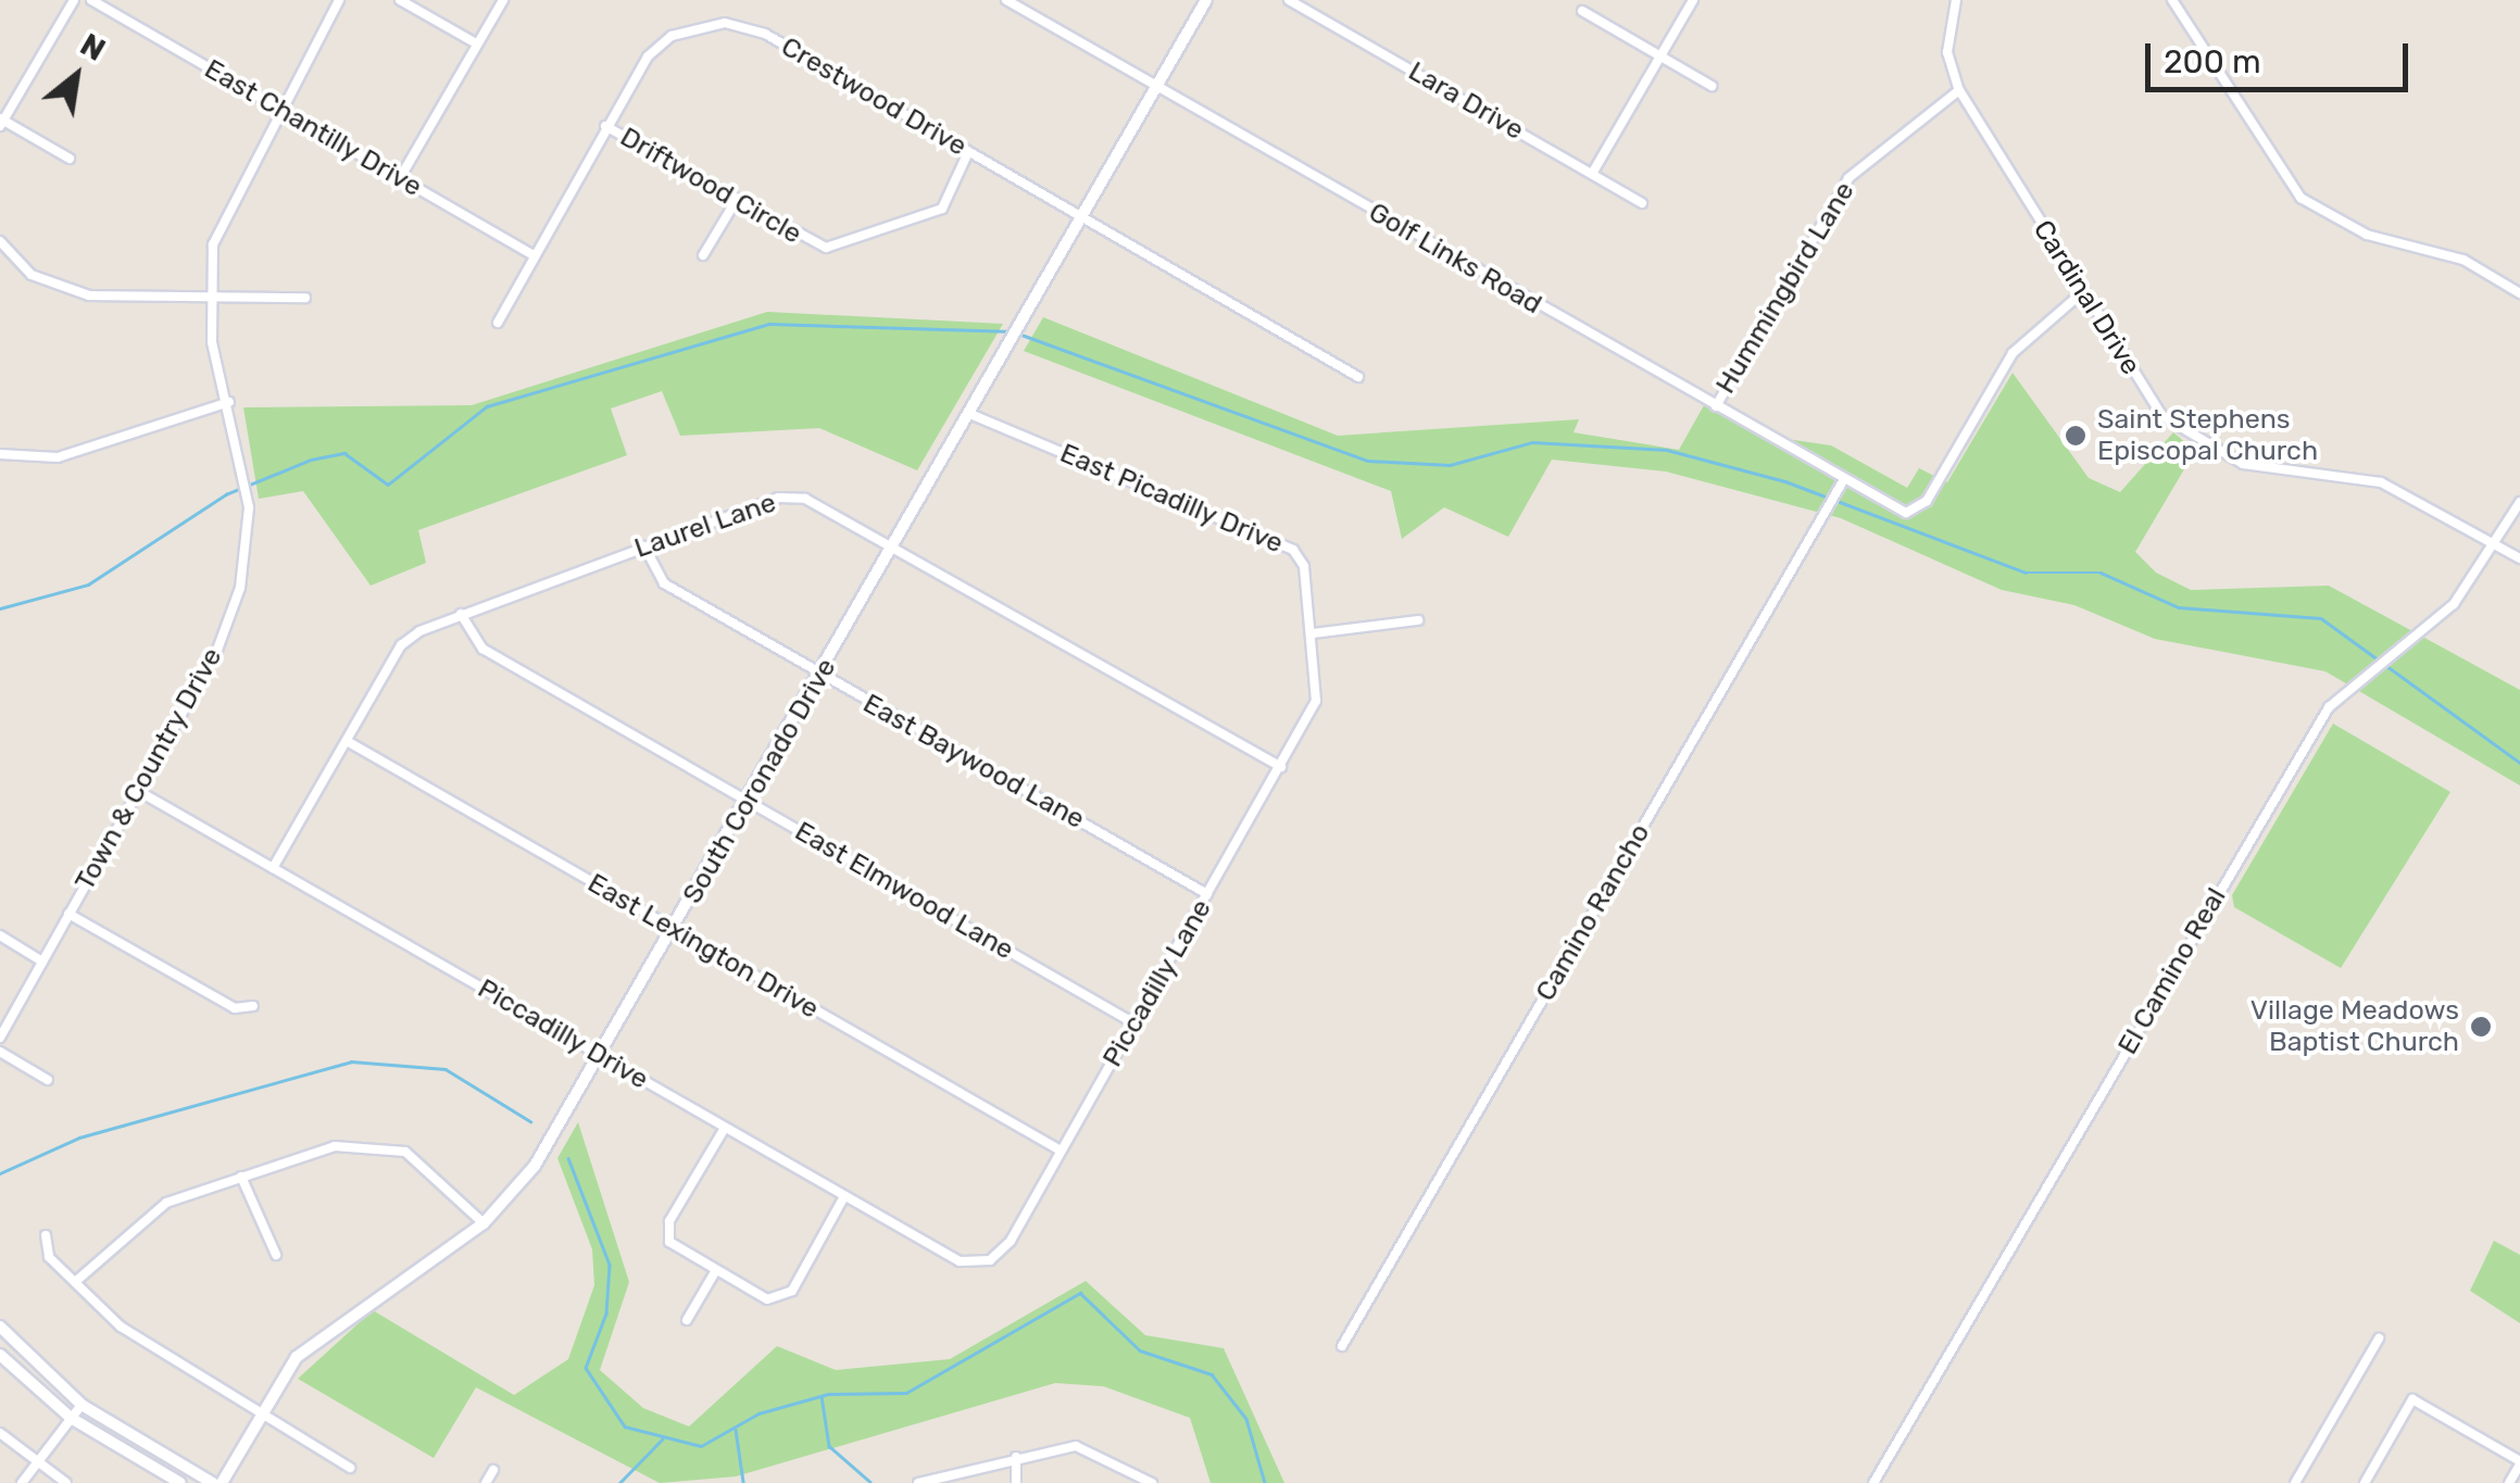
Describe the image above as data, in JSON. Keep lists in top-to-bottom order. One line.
{"streets":{"street":["Crestwood Drive","Lara Drive","East Chantilly Drive","Driftwood Circle","Golf Links Road","Hummingbird Lane","Cardinal Drive","East Picadilly Drive","Laurel Lane","East Baywood Lane","Town & Country Drive","South Coronado Drive","East Elmwood Lane","Camino Rancho","East Lexington Drive","El Camino Real","Piccadilly Lane","Piccadilly Drive"]},"crossings":[["Crestwood Drive","East Chantilly Drive"],["Crestwood Drive","Driftwood Circle"],["Crestwood Drive","South Coronado Drive"],["East Chantilly Drive","Town & Country Drive"],["Golf Links Road","Hummingbird Lane"],["Golf Links Road","Cardinal Drive"],["Golf Links Road","South Coronado Drive"],["Golf Links Road","Camino Rancho"],["Hummingbird Lane","Cardinal Drive"],["Cardinal Drive","El Camino Real"],["East Picadilly Drive","South Coronado Drive"],["East Picadilly Drive","Piccadilly Lane"],["Laurel Lane","East Baywood Lane"],["Laurel Lane","South Coronado Drive"],["Laurel Lane","East Elmwood Lane"],["Laurel Lane","East Lexington Drive"],["Laurel Lane","Piccadilly Lane"],["Laurel Lane","Piccadilly Drive"],["East Baywood Lane","South Coronado Drive"],["East Baywood Lane","Piccadilly Lane"],["Town & Country Drive","Piccadilly Drive"],["South Coronado Drive","East Elmwood Lane"],["South Coronado Drive","East Lexington Drive"],["South Coronado Drive","Piccadilly Drive"],["East Elmwood Lane","Piccadilly Lane"],["East Lexington Drive","Piccadilly Lane"],["Piccadilly Lane","Piccadilly Drive"]],"places":["Saint Stephens Episcopal Church","Village Meadows Baptist Church"],"scale_bar":"200 m","north":"top right"}
